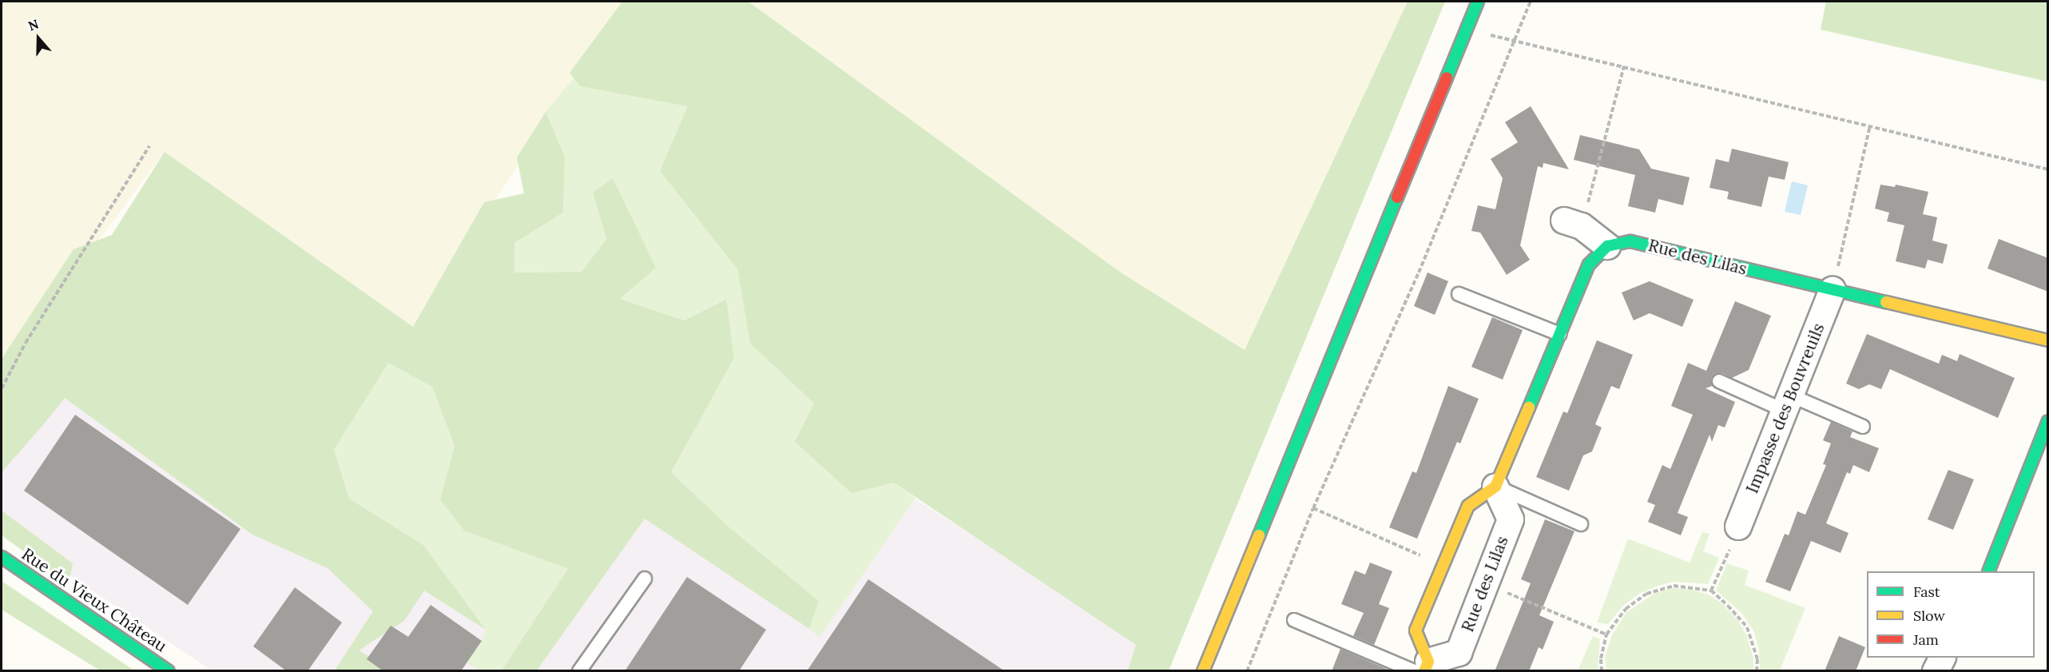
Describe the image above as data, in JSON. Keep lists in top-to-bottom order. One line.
{"streets":{"street":["Rue des Lilas","Impasse des Bouvreuils","Rue du Vieux Château"]},"crossings":[["Rue des Lilas","Impasse des Bouvreuils"]],"legend":["Fast","Slow","Jam"],"north":"top"}
